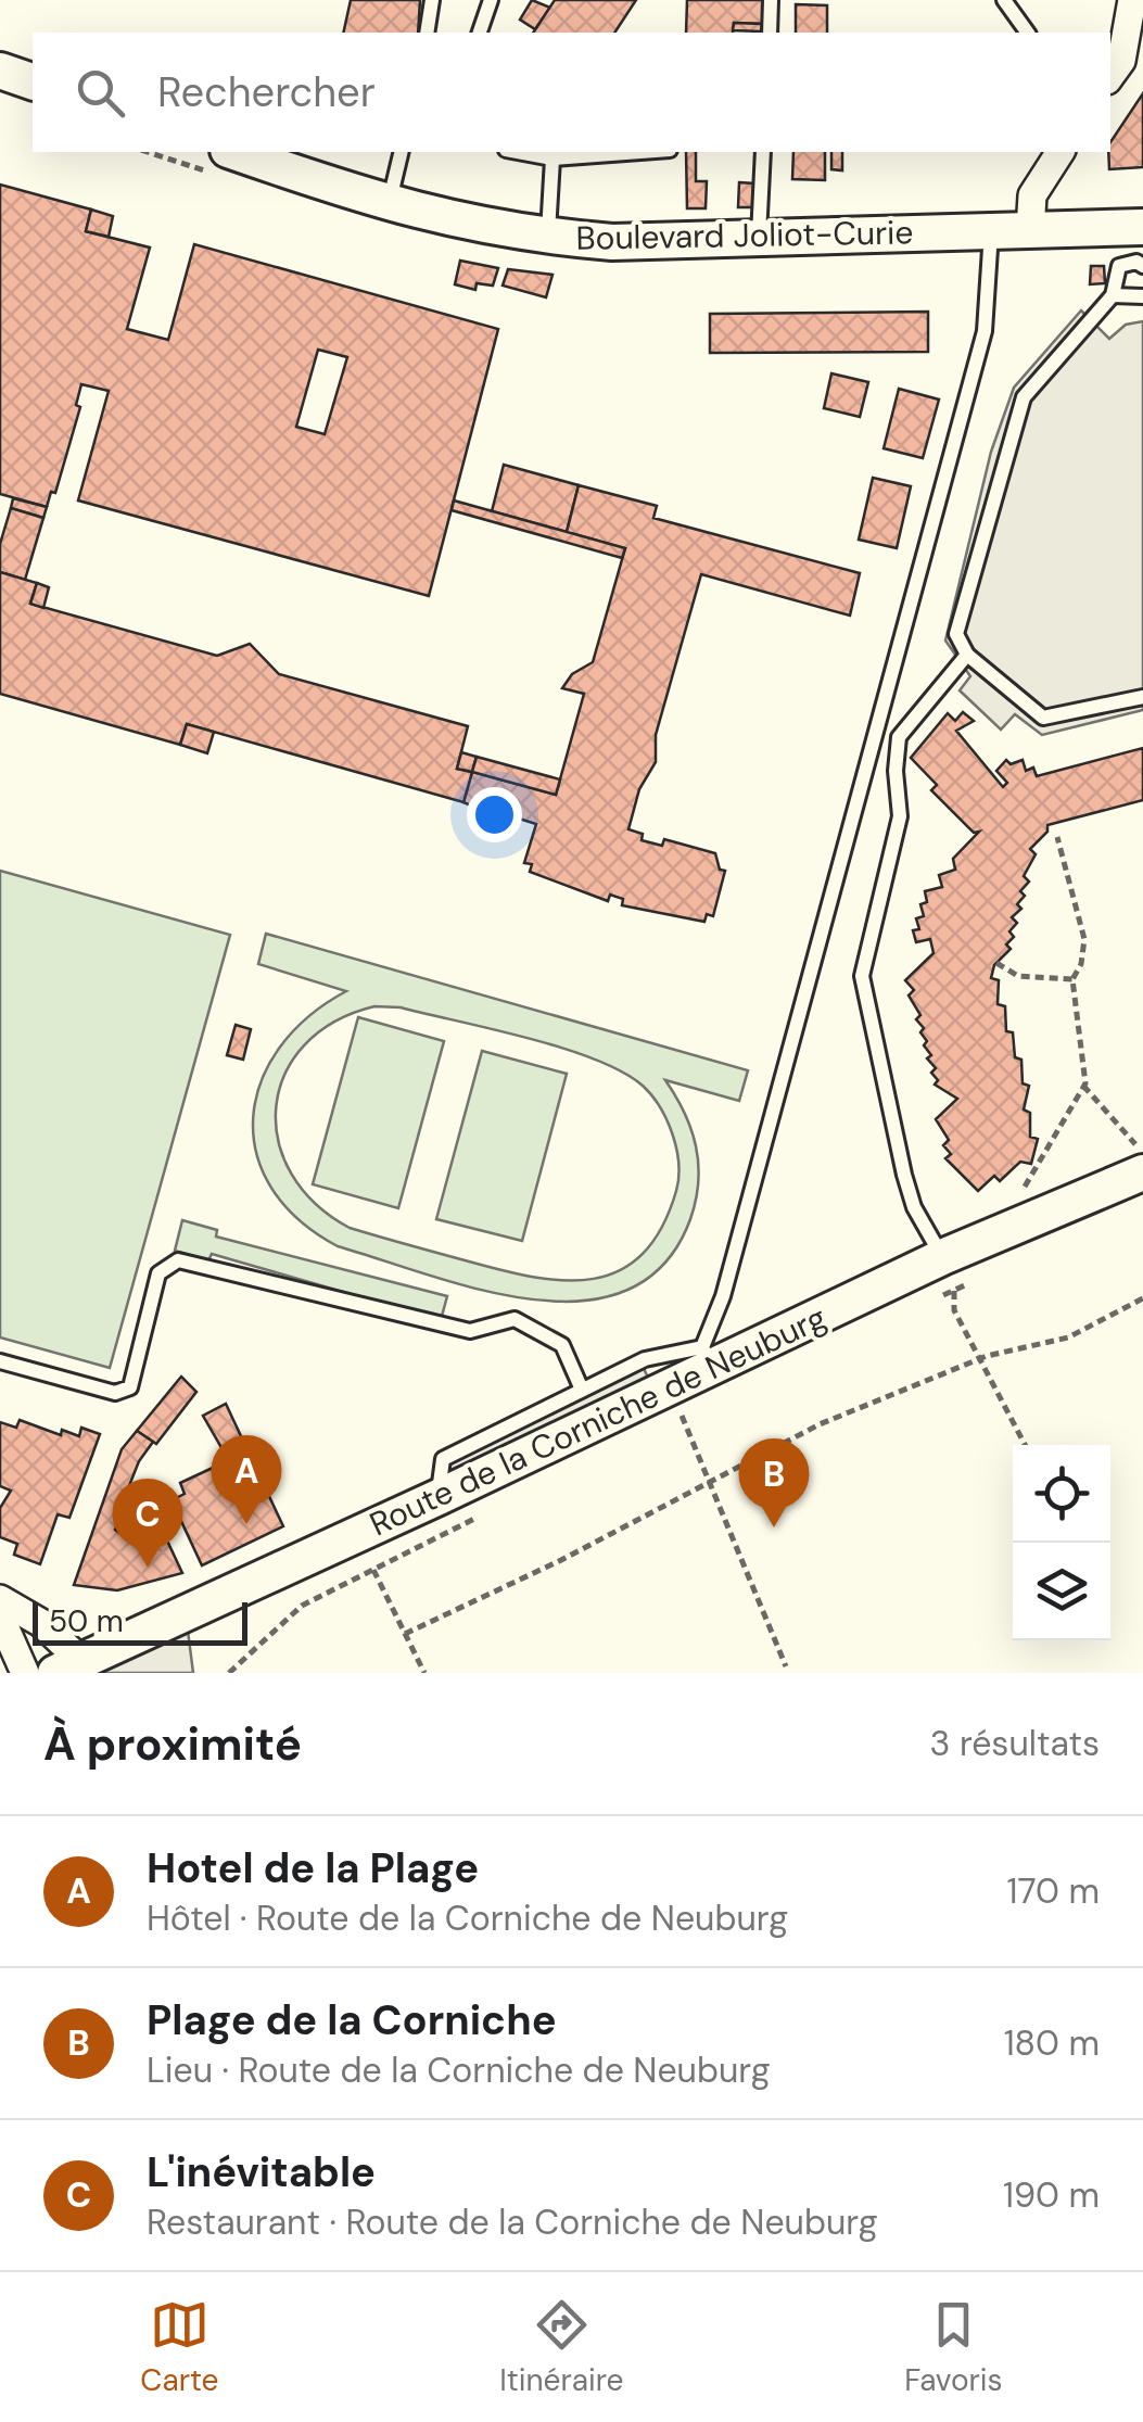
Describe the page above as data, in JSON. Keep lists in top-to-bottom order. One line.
{"streets":{"street":["Boulevard Joliot-Curie","Route de la Corniche de Neuburg"]},"scale_bar":"50 m","page":{"search":"Rechercher","pins":["A","B","C"],"scale":"50 m","heading":["À proximité","3 résultats"],"list":[{"mark":"A","name":"Hotel de la Plage","note":"Hôtel · Route de la Corniche de Neuburg","value":"170 m"},{"mark":"B","name":"Plage de la Corniche","note":"Lieu · Route de la Corniche de Neuburg","value":"180 m"},{"mark":"C","name":"L'inévitable","note":"Restaurant · Route de la Corniche de Neuburg","value":"190 m"}],"nav":["Carte","Itinéraire","Favoris"]}}
